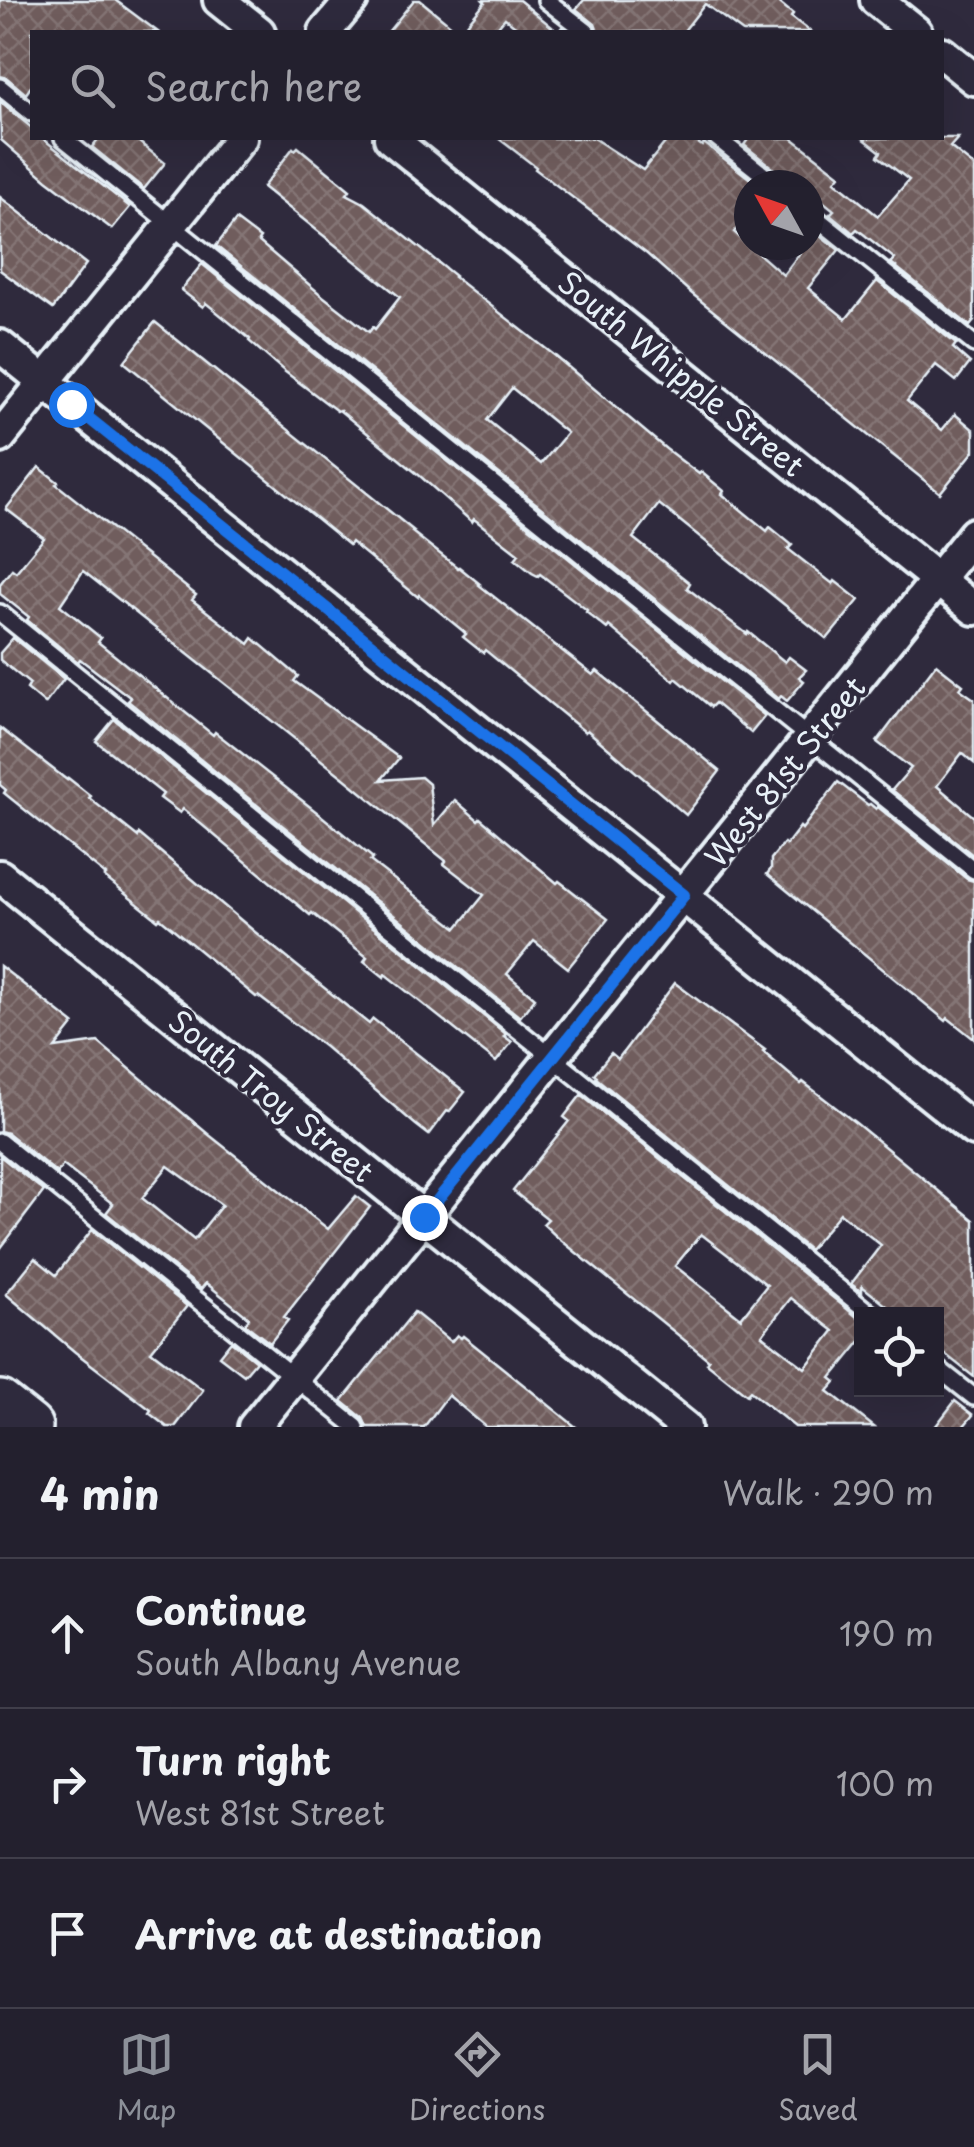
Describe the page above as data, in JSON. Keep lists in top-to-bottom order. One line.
{"streets":{"street":["South Whipple Street","West 81st Street","South Troy Street"]},"crossings":[["South Whipple Street","West 81st Street"],["West 81st Street","South Troy Street"]],"north":"top left","page":{"search":"Search here","heading":["4 min","Walk · 290 m"],"list":[["Continue","South Albany Avenue","190 m"],["Turn right","West 81st Street","100 m"],"Arrive at destination"],"nav":["Map","Directions","Saved"]}}
